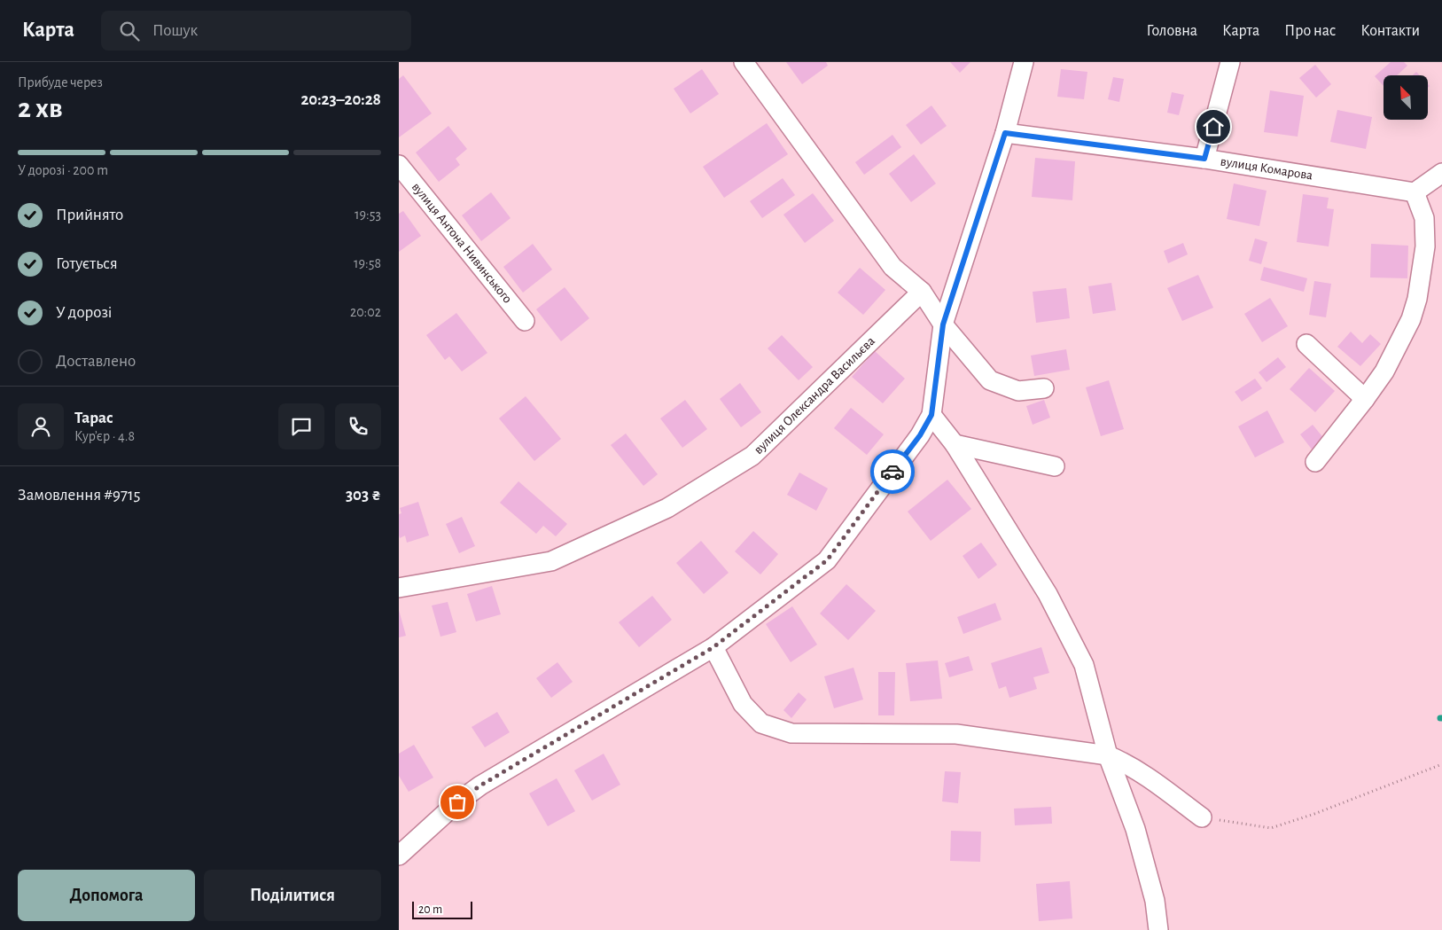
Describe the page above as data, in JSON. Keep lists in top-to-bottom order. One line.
{"streets":{"street":["вулиця Комарова","вулиця Антона Нивинського","вулиця Олександра Васильєва"]},"scale_bar":"20 m","north":"top left","page":{"header":"Карта","search":"Пошук","nav":["Головна","Карта","Про нас","Контакти"],"heading":["2 хв","Прибуде через","20:23–20:28"],"panel":["Тарас","Кур’єр · 4.8","Замовлення #9715","303 ₴"],"bar":"У дорозі · 200 m","list":[["Прийнято","19:53"],["Готується","19:58"],["У дорозі","20:02"],"Доставлено"],"buttons":["Допомога","Поділитися"],"scale":"20 m"}}
